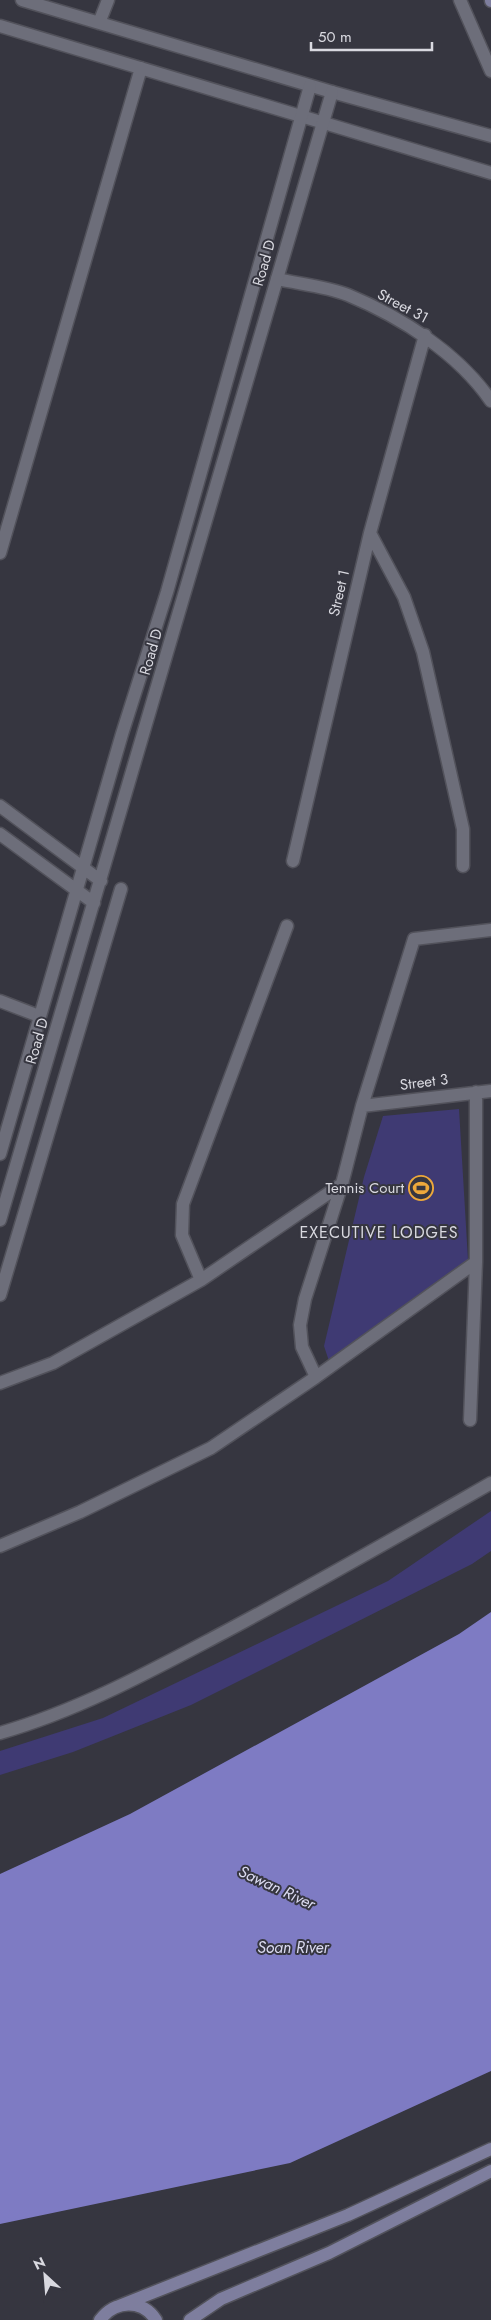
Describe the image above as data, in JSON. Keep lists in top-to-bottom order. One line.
{"streets":{"street":["Road D","Street 31","Street 1","Street 3"]},"crossings":[["Road D","Street 31"],["Street 31","Street 1"]],"districts":["EXECUTIVE LODGES"],"water":["Sawan River","Soan River"],"places":{"sports":["Tennis Court"]},"scale_bar":"50 m","north":"top left"}
